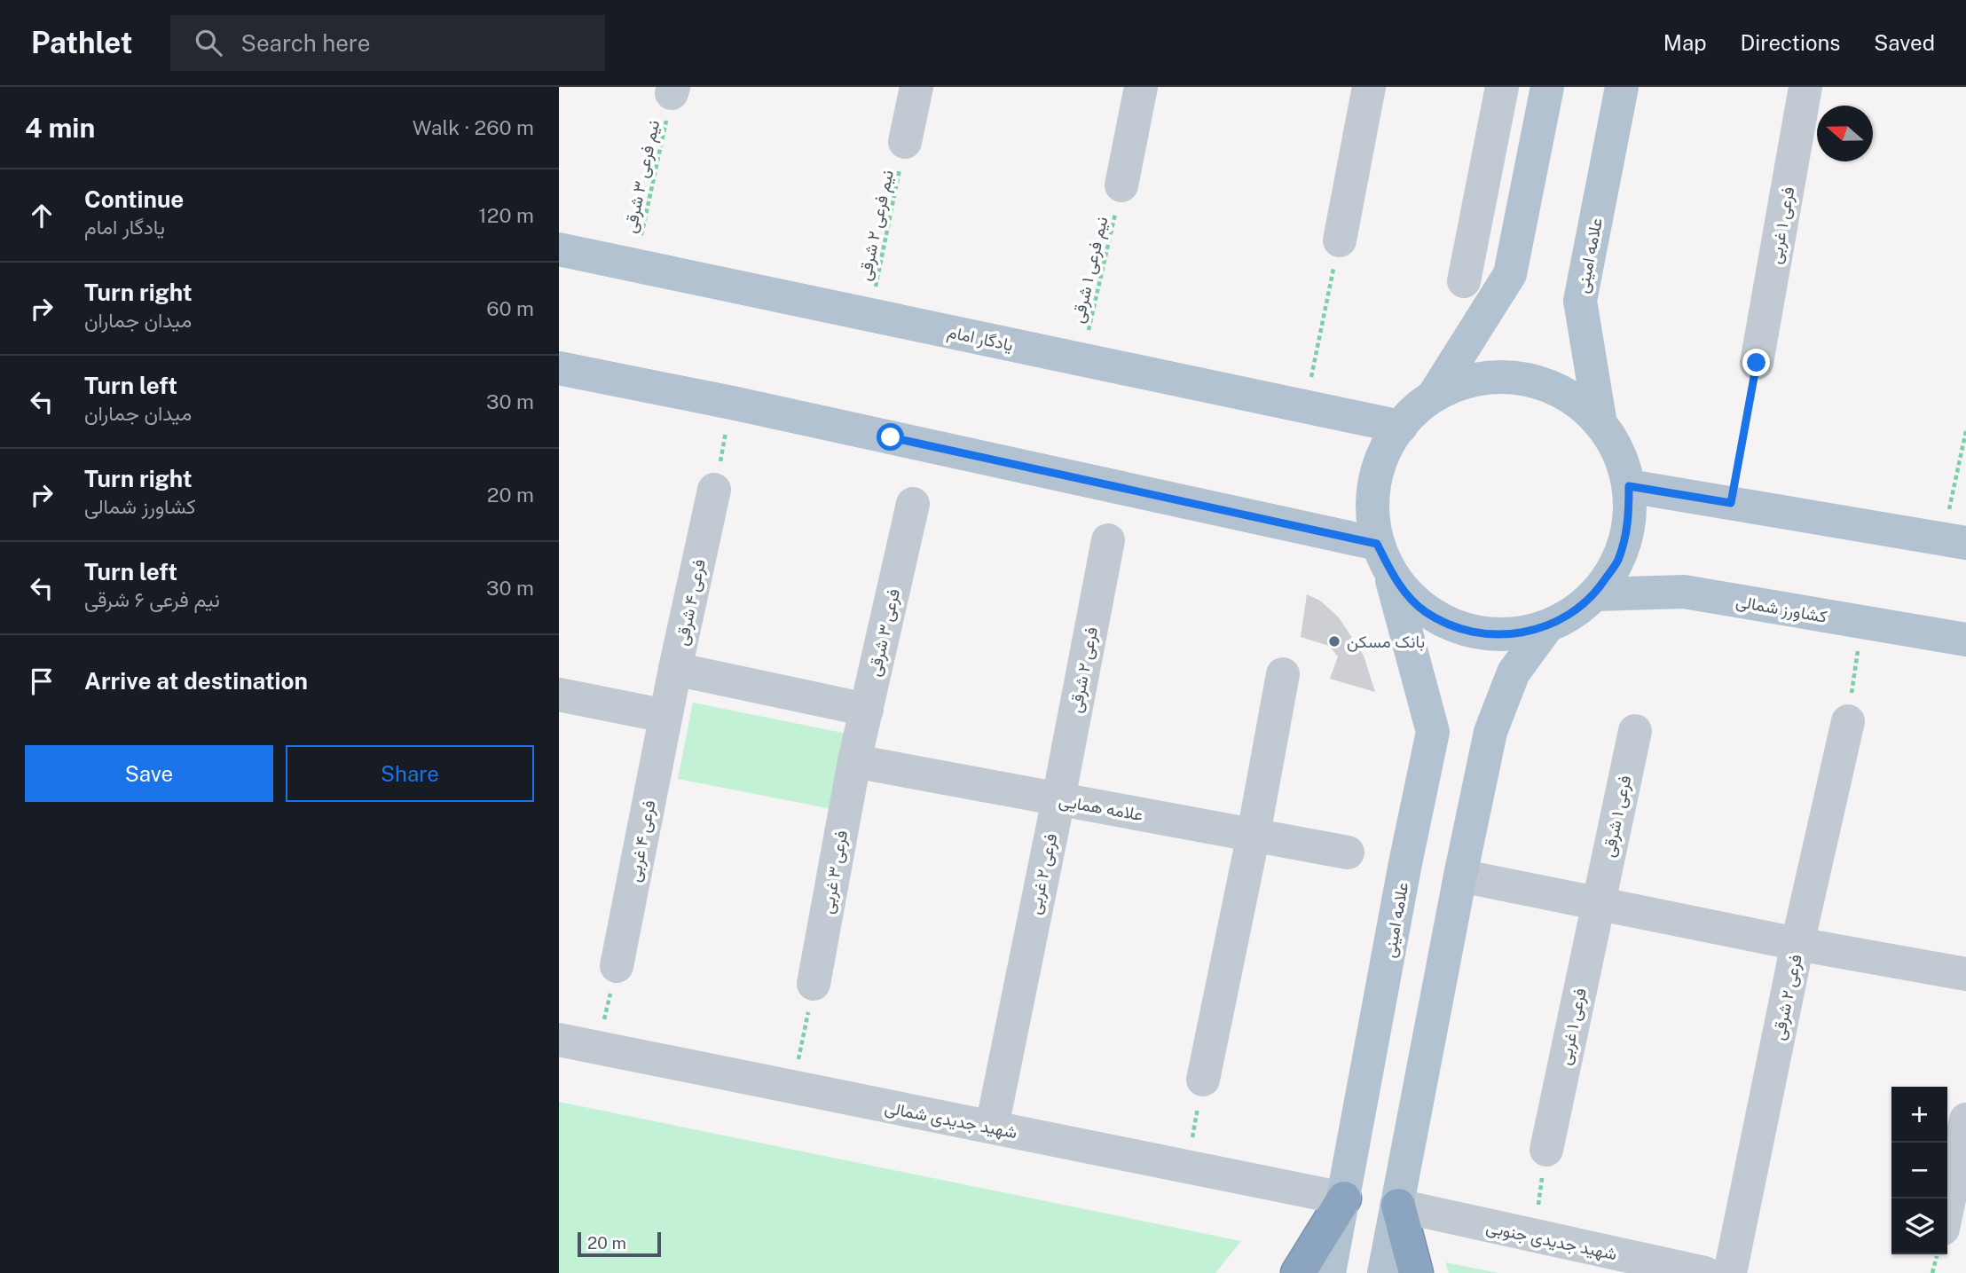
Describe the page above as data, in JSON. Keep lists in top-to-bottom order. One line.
{"streets":{"main road":["علامه امینی","یادگار امام","کشاورز شمالی"],"street":["فرعی ۱ غربی","فرعی ۴ شرقی","فرعی ۳ شرقی","فرعی ۲ شرقی","علامه همایی","فرعی ۱ شرقی","فرعی ۴ غربی","فرعی ۳ غربی","فرعی ۲ غربی","شهید جدیدی شمالی","شهید جدیدی جنوبی"],"path":["نیم فرعی ۳ شرقی","نیم فرعی ۲ شرقی","نیم فرعی ۱ شرقی"]},"crossings":[["نیم فرعی ۳ شرقی","یادگار امام"],["نیم فرعی ۲ شرقی","یادگار امام"],["فرعی ۱ غربی","فرعی ۱ شرقی"],["علامه امینی","یادگار امام"],["علامه امینی","شهید جدیدی شمالی"],["نیم فرعی ۱ شرقی","یادگار امام"],["فرعی ۴ شرقی","فرعی ۴ غربی"],["فرعی ۳ شرقی","علامه همایی"],["فرعی ۳ شرقی","فرعی ۳ غربی"],["فرعی ۲ شرقی","علامه همایی"],["فرعی ۲ شرقی","فرعی ۲ غربی"],["علامه همایی","فرعی ۳ غربی"],["علامه همایی","فرعی ۲ غربی"],["فرعی ۲ غربی","شهید جدیدی شمالی"]],"places":["بانک مسکن"],"scale_bar":"20 m","north":"left","page":{"header":"Pathlet","search":"Search here","nav":["Map","Directions","Saved"],"heading":["4 min","Walk · 260 m"],"list":[["Continue","یادگار امام","120 m"],["Turn right","میدان جماران","60 m"],["Turn left","میدان جماران","30 m"],["Turn right","کشاورز شمالی","20 m"],["Turn left","نیم فرعی ۶ شرقی","30 m"],"Arrive at destination"],"buttons":["Save","Share"],"map_buttons":["+","−"],"scale":"20 m"}}
